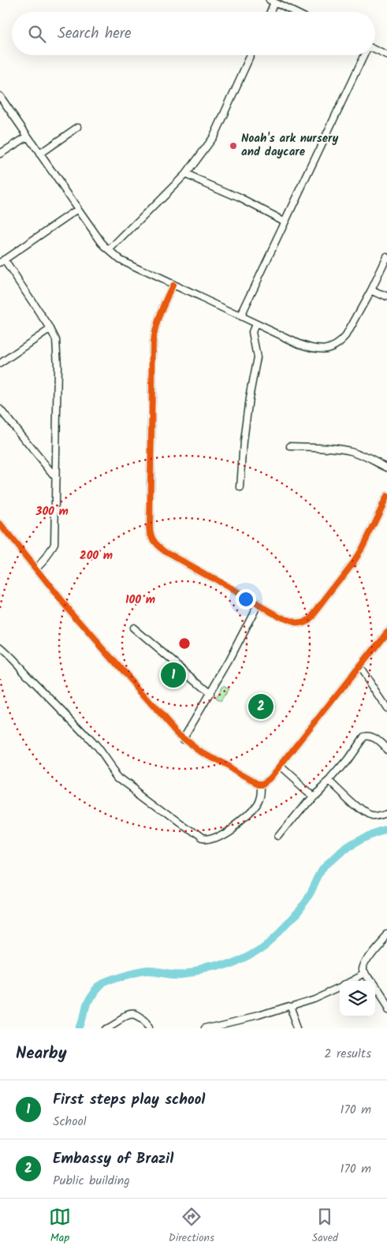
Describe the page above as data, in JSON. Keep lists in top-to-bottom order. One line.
{"places":["Noah's ark nursery and daycare"],"page":{"search":"Search here","pins":["1","2"],"heading":["Nearby","2 results"],"list":[{"mark":"1","name":"First steps play school","note":"School","value":"170 m"},{"mark":"2","name":"Embassy of Brazil","note":"Public building","value":"170 m"}],"nav":["Map","Directions","Saved"]},"rings":["300 m","200 m","100 m"]}
